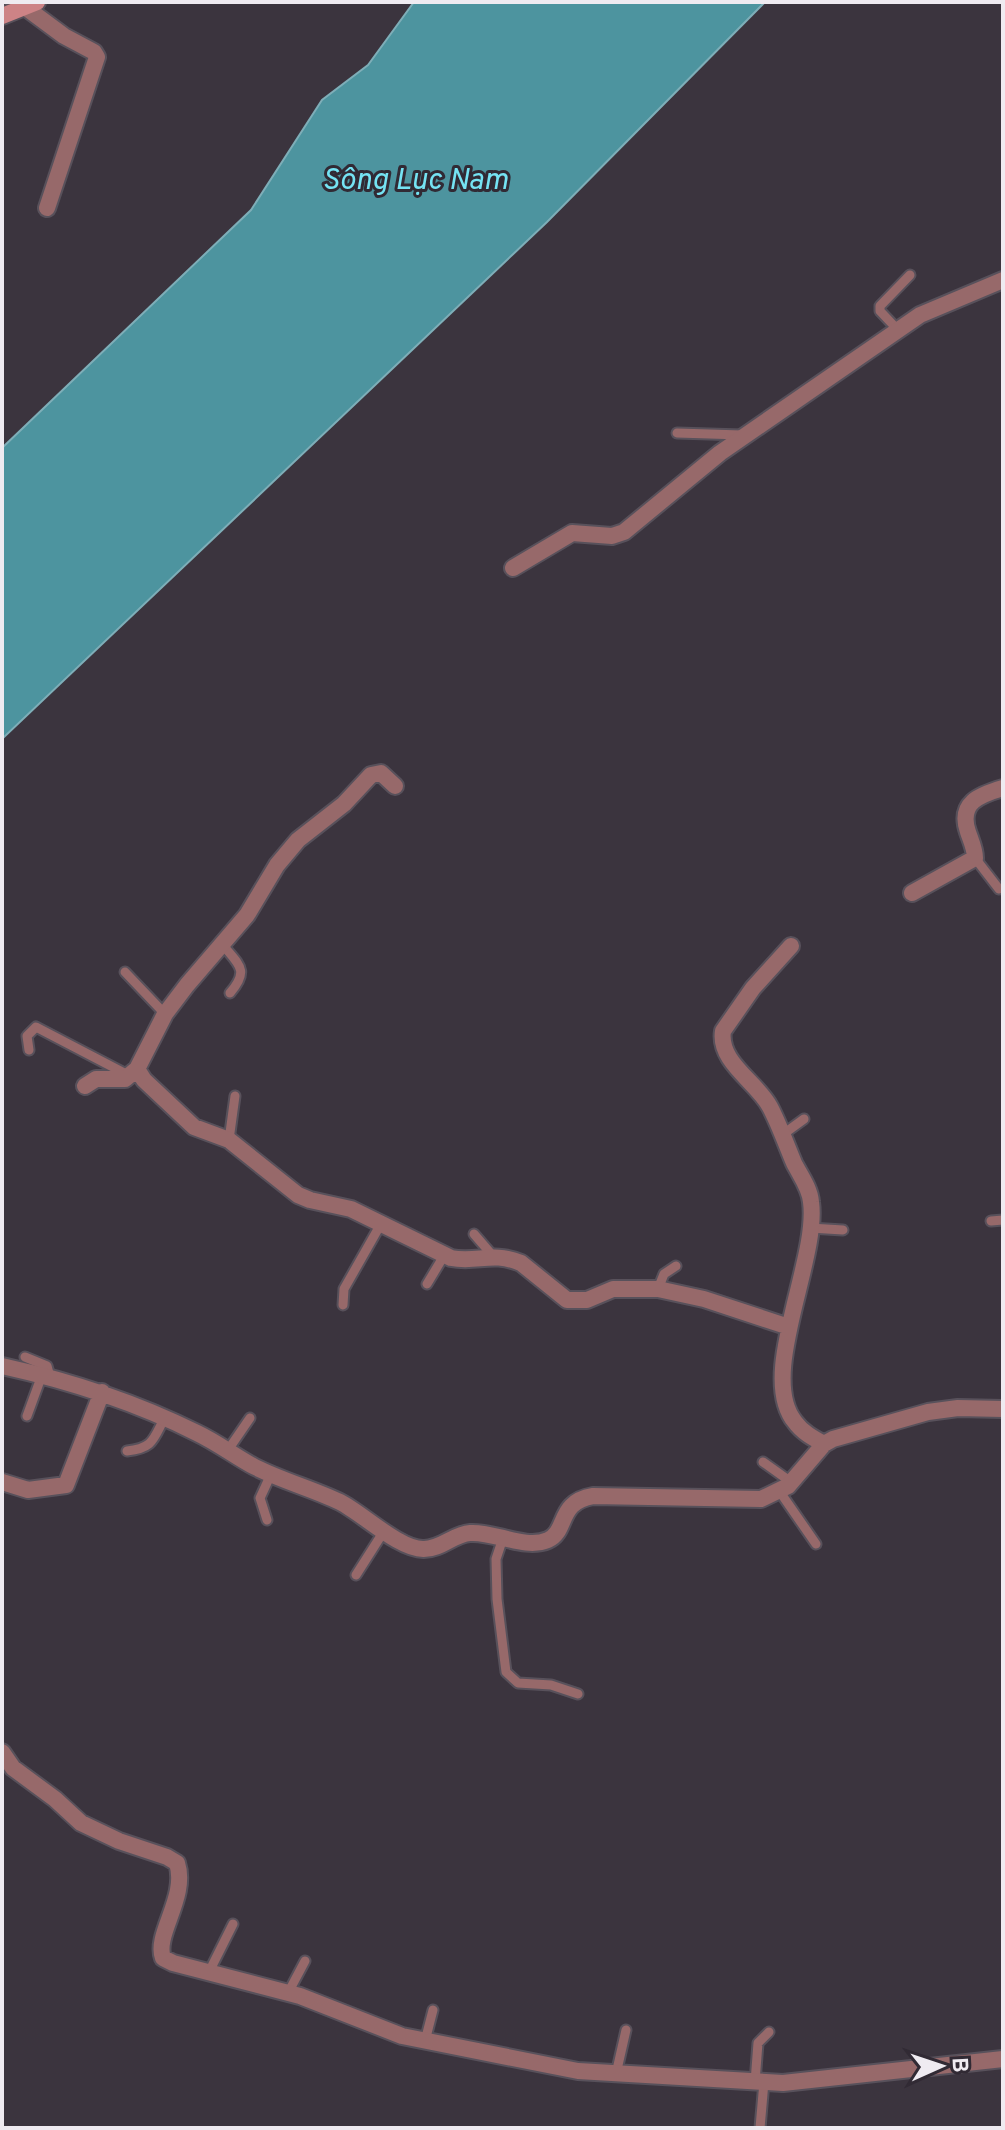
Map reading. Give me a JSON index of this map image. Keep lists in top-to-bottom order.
{
  "water": ["Sông Lục Nam"],
  "north": "right"
}
